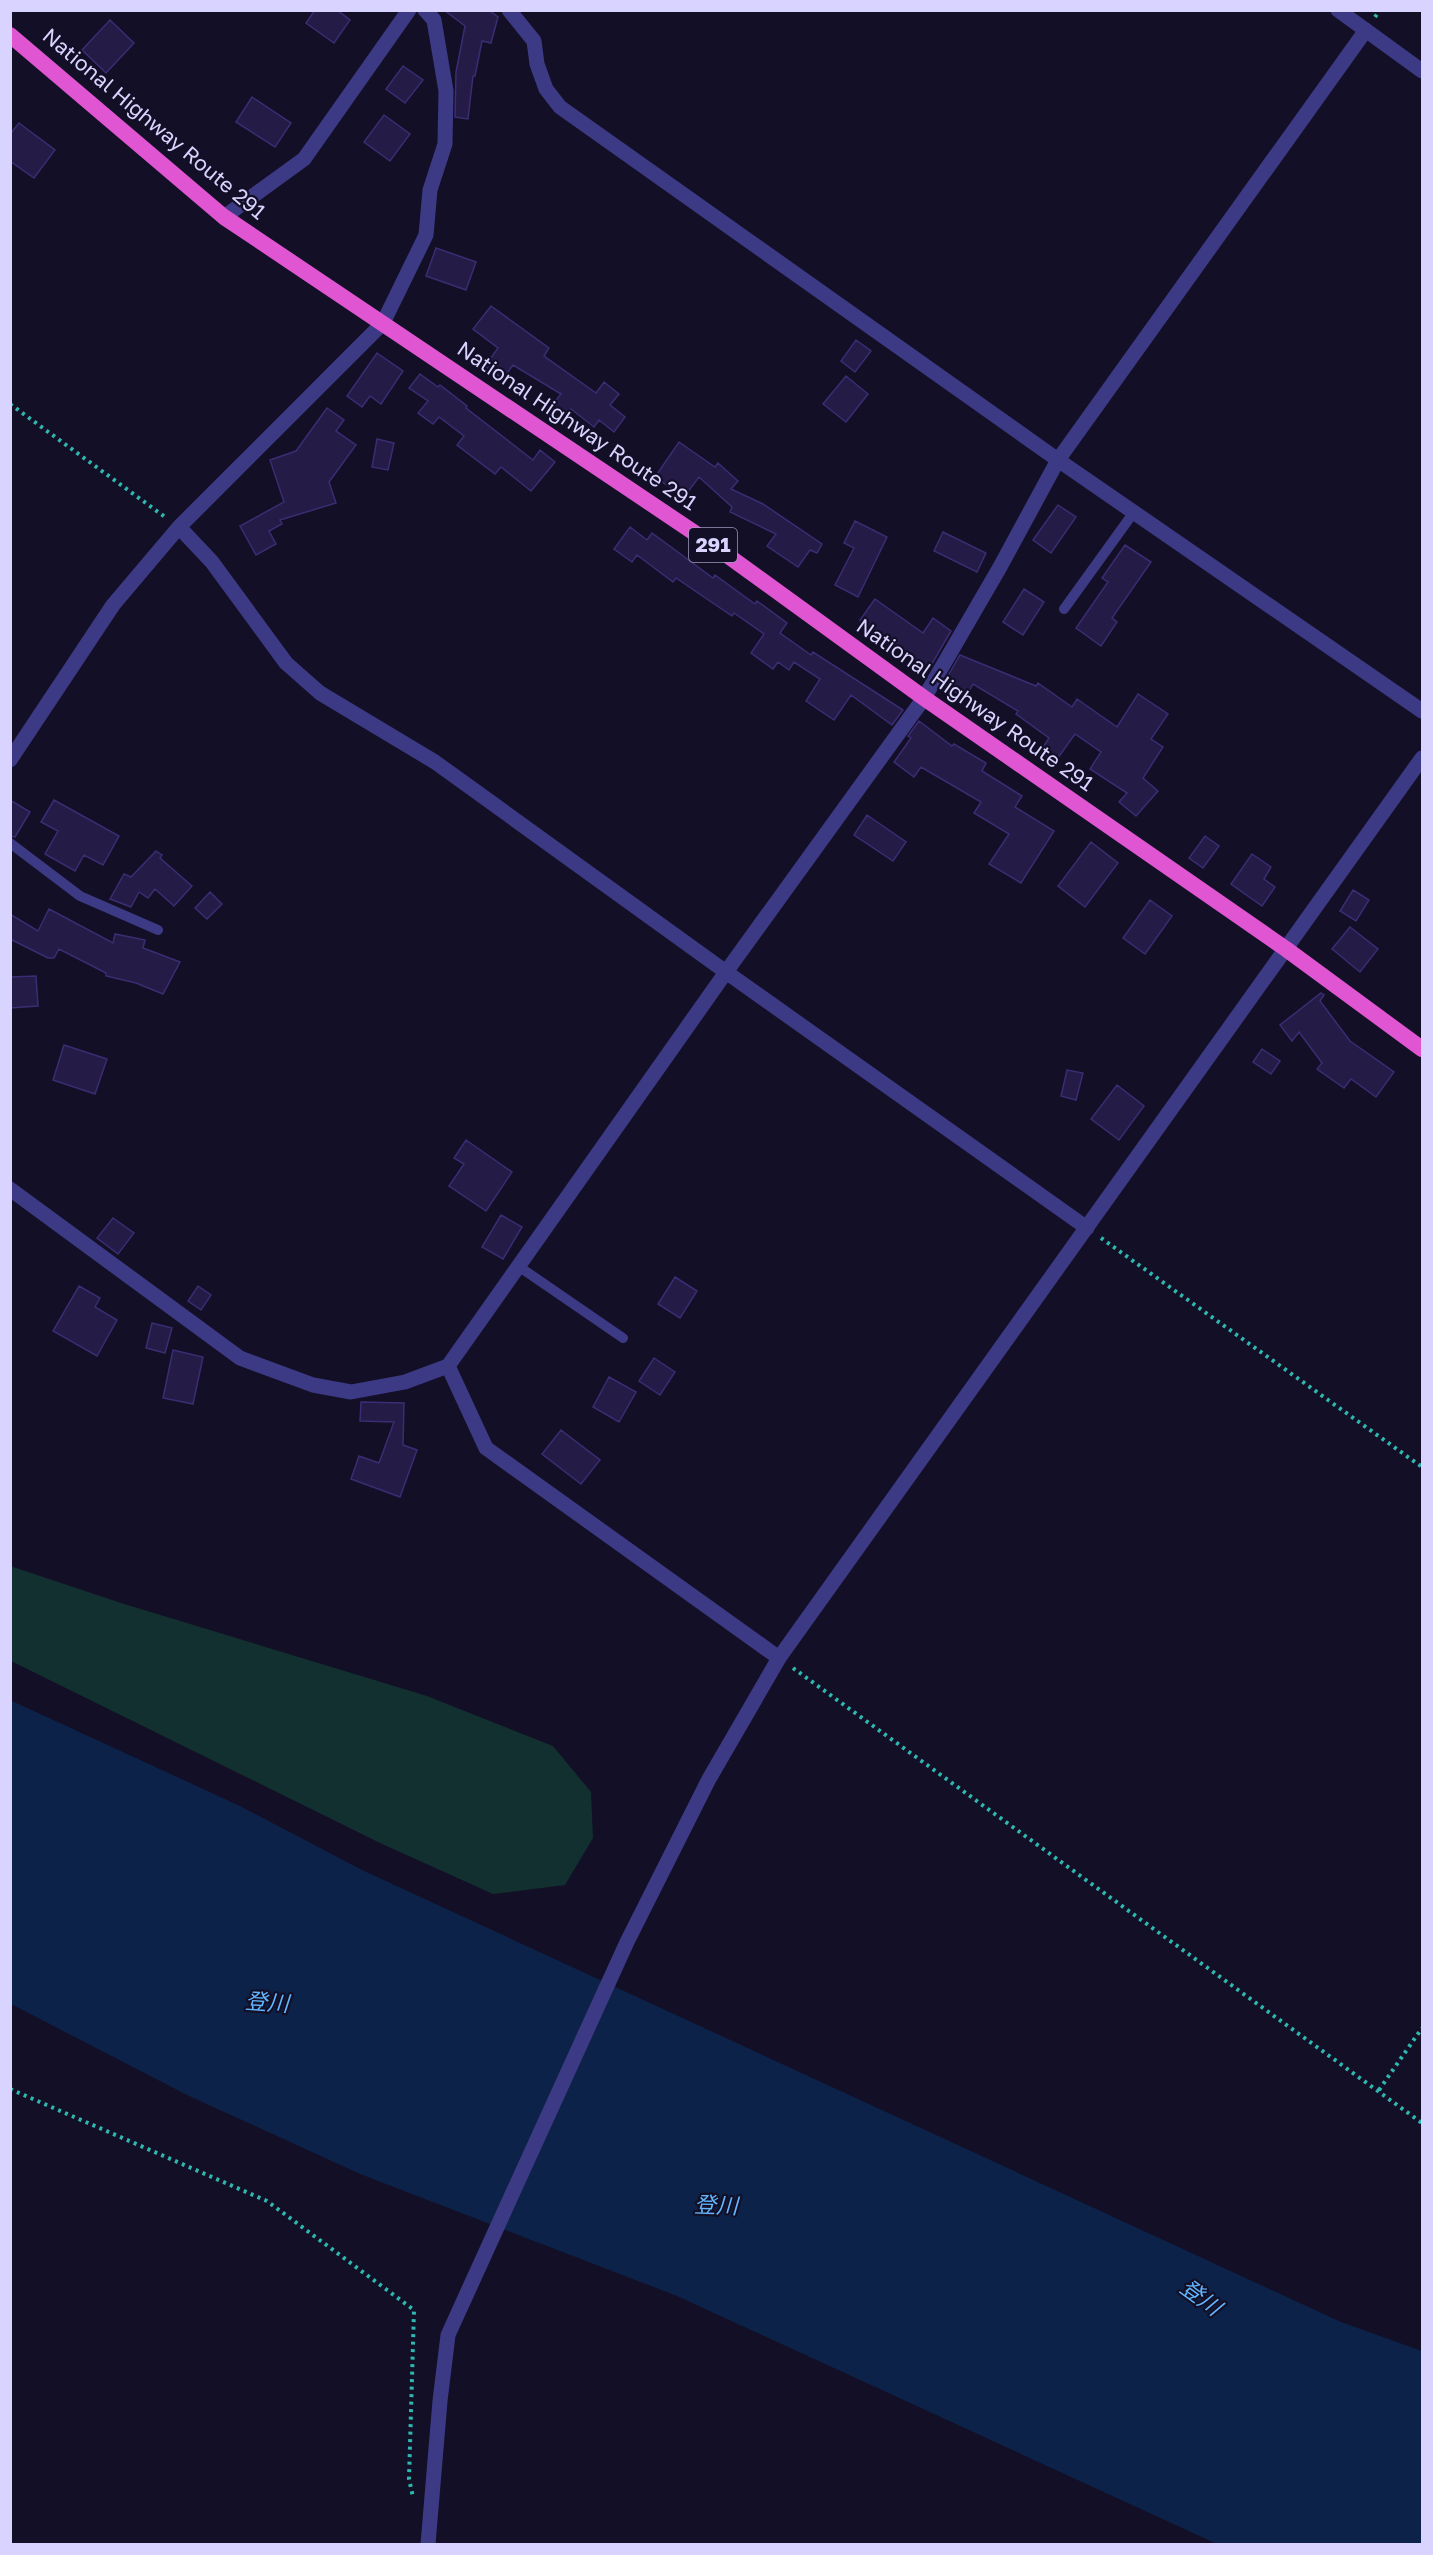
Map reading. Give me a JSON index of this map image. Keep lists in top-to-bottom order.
{
  "streets": {
    "highway": ["National Highway Route 291", "291"]
  },
  "water": ["登川"]
}
